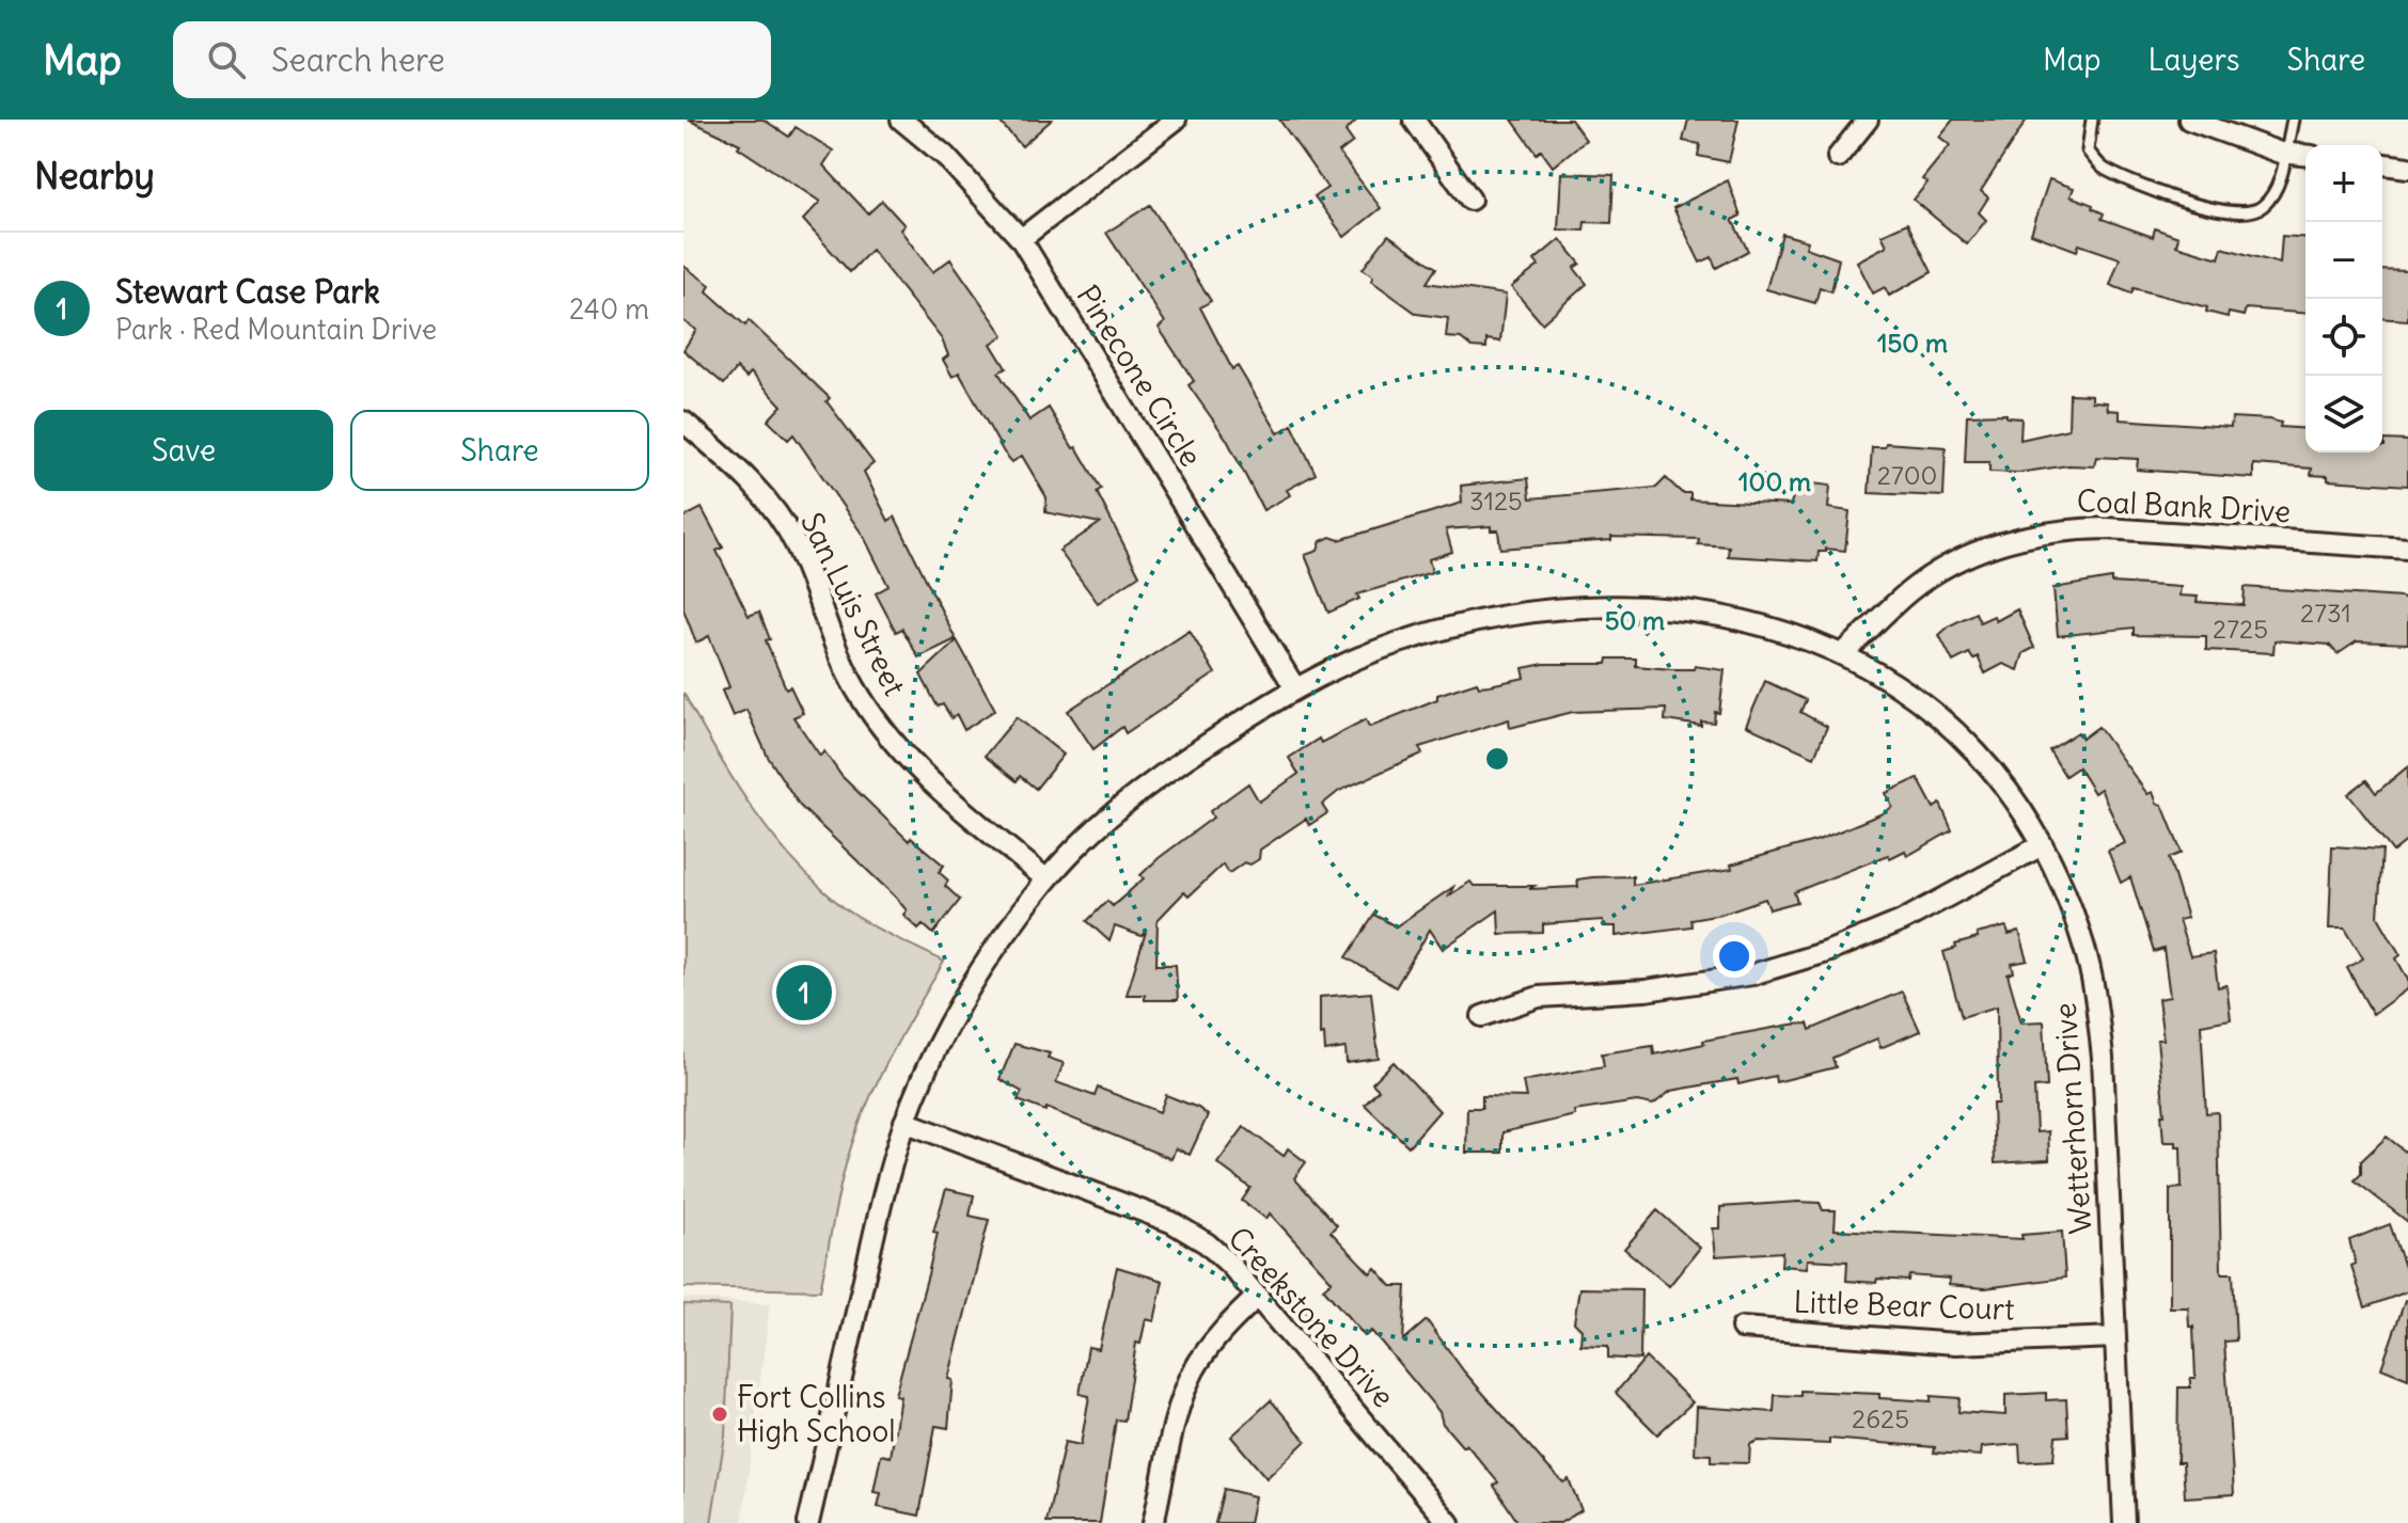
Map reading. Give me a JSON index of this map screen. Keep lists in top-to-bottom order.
{
  "streets": {
    "street": [
      "Pinecone Circle",
      "Coal Bank Drive",
      "San Luis Street",
      "Wetterhorn Drive",
      "Little Bear Court",
      "Creekstone Drive"
    ]
  },
  "crossings": [
    ["Pinecone Circle", "Wetterhorn Drive"],
    ["Coal Bank Drive", "Wetterhorn Drive"],
    ["San Luis Street", "Wetterhorn Drive"],
    ["Wetterhorn Drive", "Little Bear Court"],
    ["Wetterhorn Drive", "Creekstone Drive"]
  ],
  "places": ["Fort Collins High School"],
  "house_numbers": [
    "2700",
    "3125",
    "2731",
    "2725",
    "2625"
  ],
  "page": {
    "header": "Map",
    "search": "Search here",
    "nav": ["Map", "Layers", "Share"],
    "heading": "Nearby",
    "map_buttons": ["+", "−"],
    "list": [
      {
        "mark": "1",
        "name": "Stewart Case Park",
        "note": "Park · Red Mountain Drive",
        "value": "240 m"
      }
    ],
    "buttons": ["Save", "Share"],
    "pins": "1"
  },
  "rings": ["150 m", "100 m", "50 m"]
}
